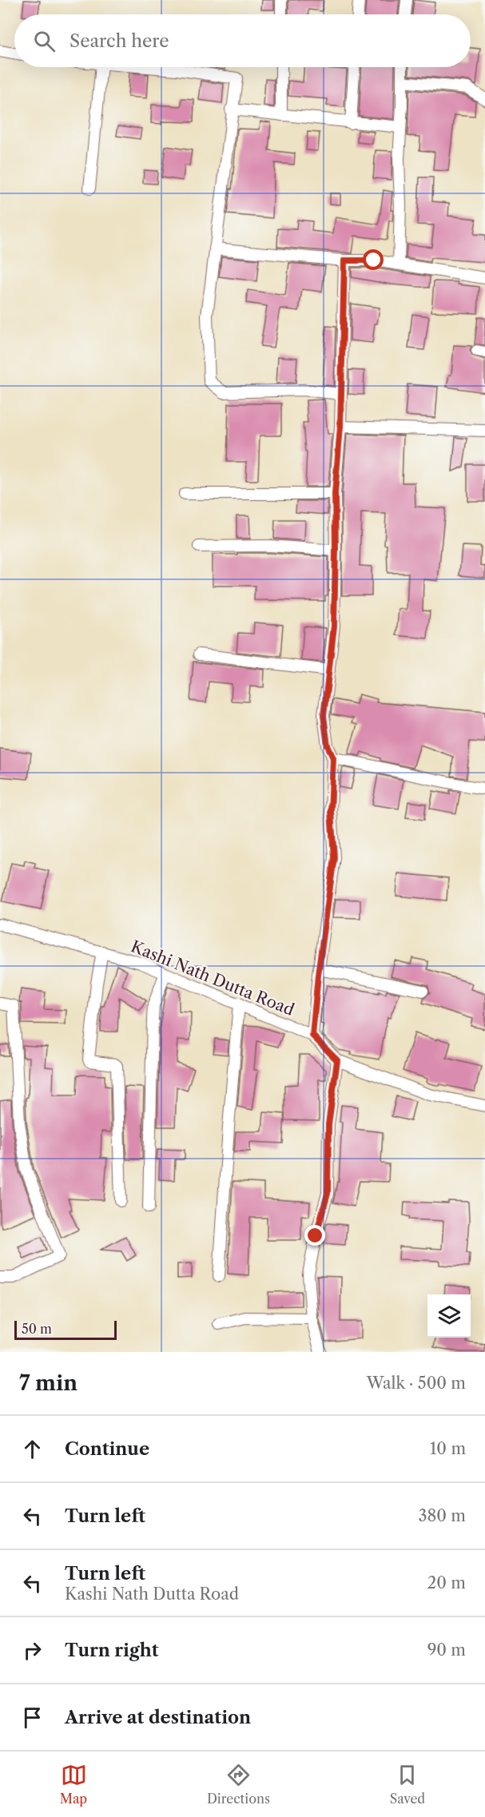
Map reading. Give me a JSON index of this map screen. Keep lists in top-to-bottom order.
{
  "streets": {
    "street": ["Kashi Nath Dutta Road"]
  },
  "scale_bar": "50 m",
  "page": {
    "search": "Search here",
    "scale": "50 m",
    "heading": ["7 min", "Walk · 500 m"],
    "list": [
      ["Continue", "10 m"],
      ["Turn left", "380 m"],
      ["Turn left", "Kashi Nath Dutta Road", "20 m"],
      ["Turn right", "90 m"],
      "Arrive at destination"
    ],
    "nav": ["Map", "Directions", "Saved"]
  }
}
